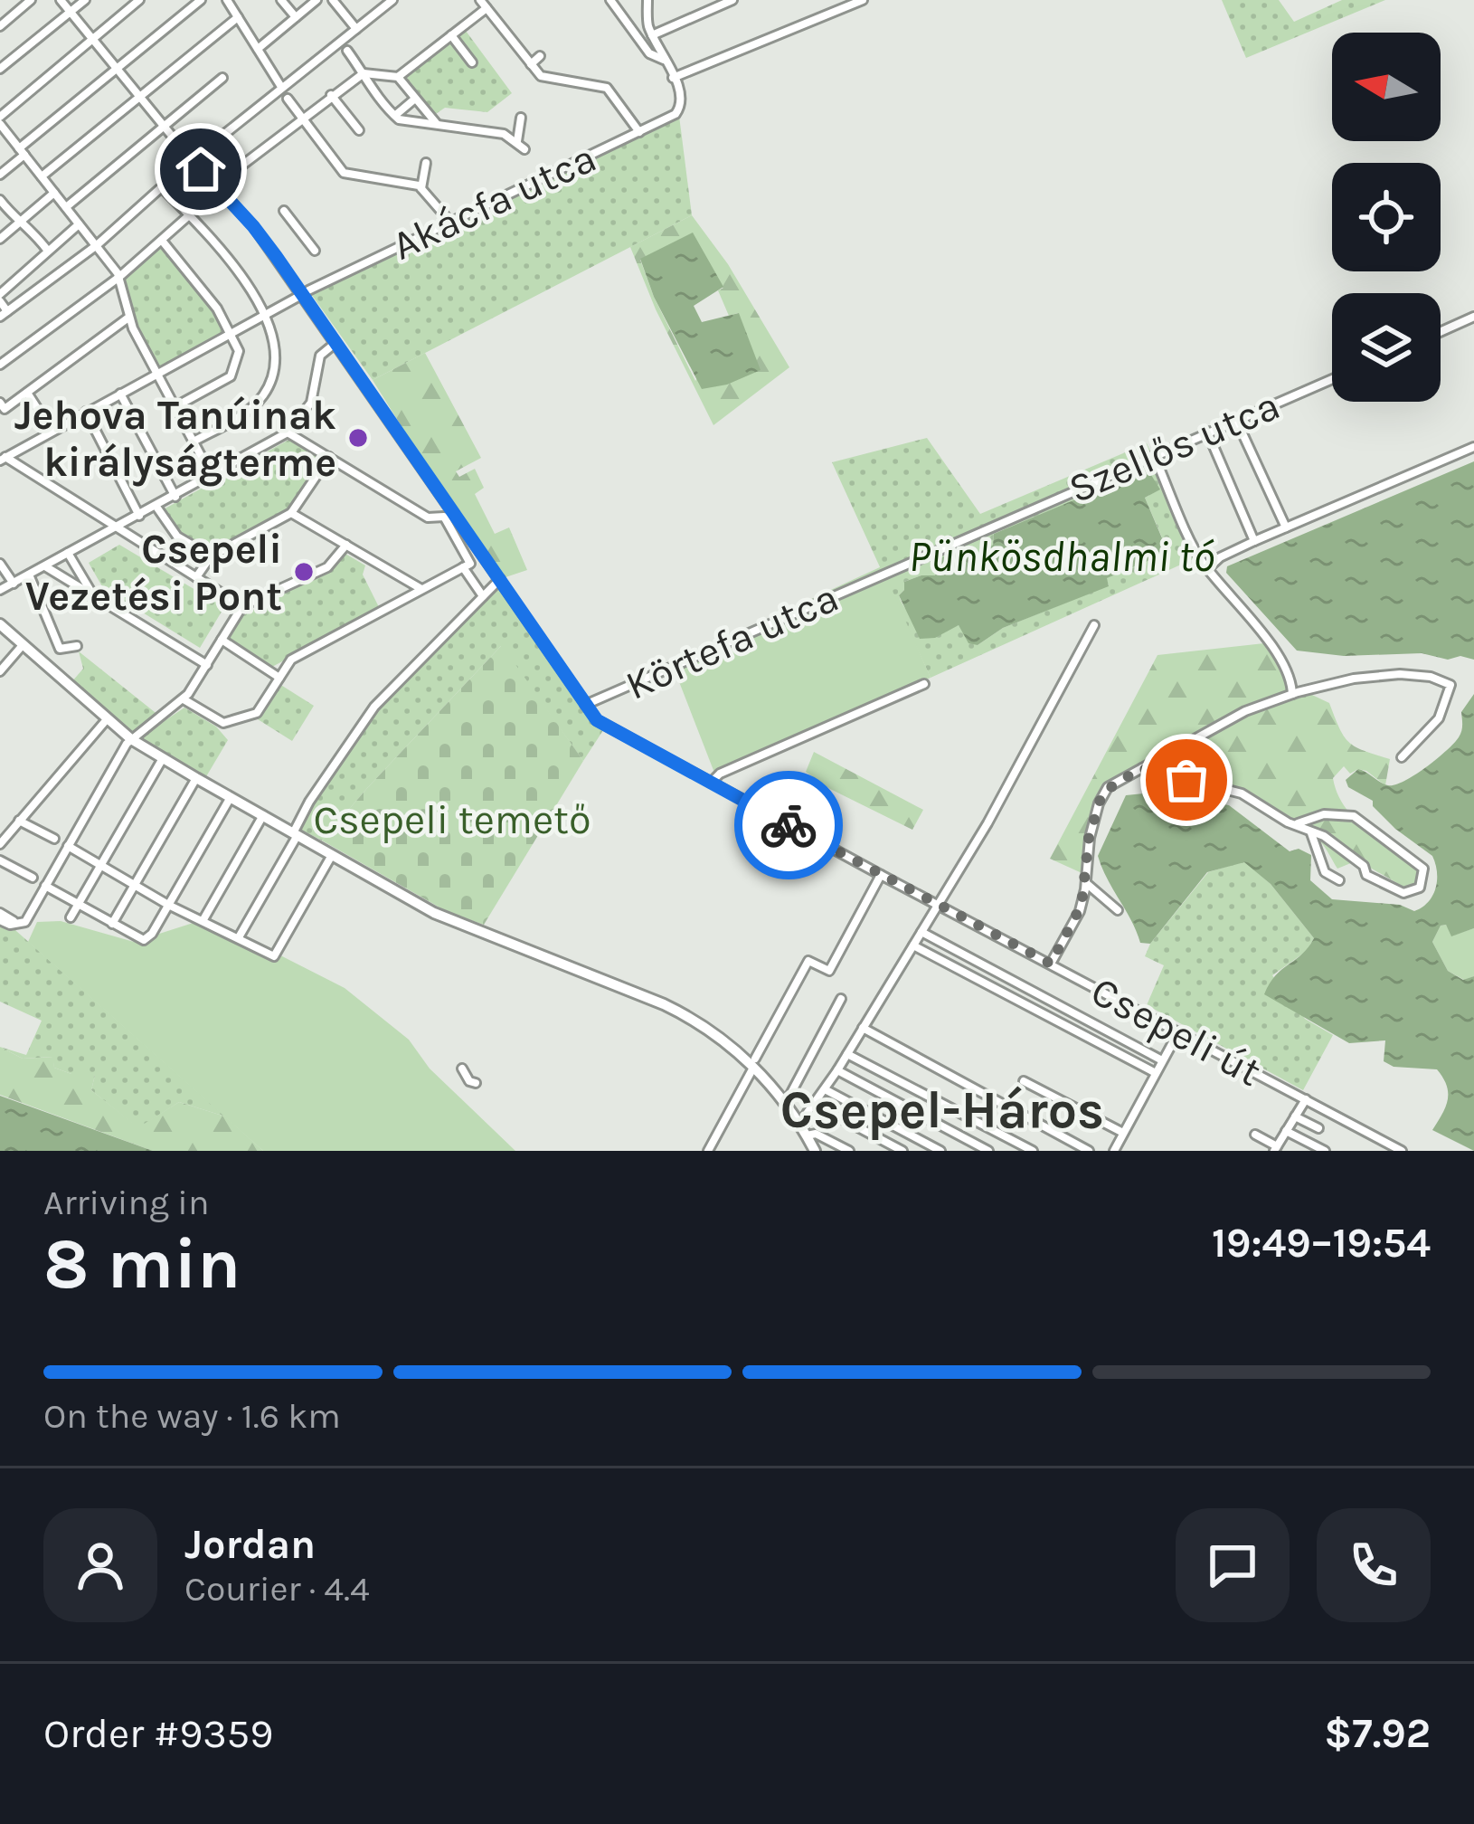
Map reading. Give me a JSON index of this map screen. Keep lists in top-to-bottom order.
{
  "streets": {
    "street": [
      "Akácfa utca",
      "Szellős utca",
      "Körtefa utca",
      "Csepeli út"
    ]
  },
  "crossings": [
    ["Akácfa utca", "Csepeli út"],
    ["Szellős utca", "Körtefa utca"],
    ["Körtefa utca", "Csepeli út"]
  ],
  "districts": ["Csepel-Háros"],
  "water": ["Pünkösdhalmi tó"],
  "parks": ["Csepeli temető"],
  "places": ["Jehova Tanúinak királyságterme", "Csepeli Vezetési Pont"],
  "north": "left",
  "page": {
    "heading": ["8 min", "Arriving in", "19:49–19:54"],
    "panel": [
      "Jordan",
      "Courier · 4.4",
      "Order #9359",
      "$7.92"
    ],
    "bar": "On the way · 1.6 km"
  }
}
